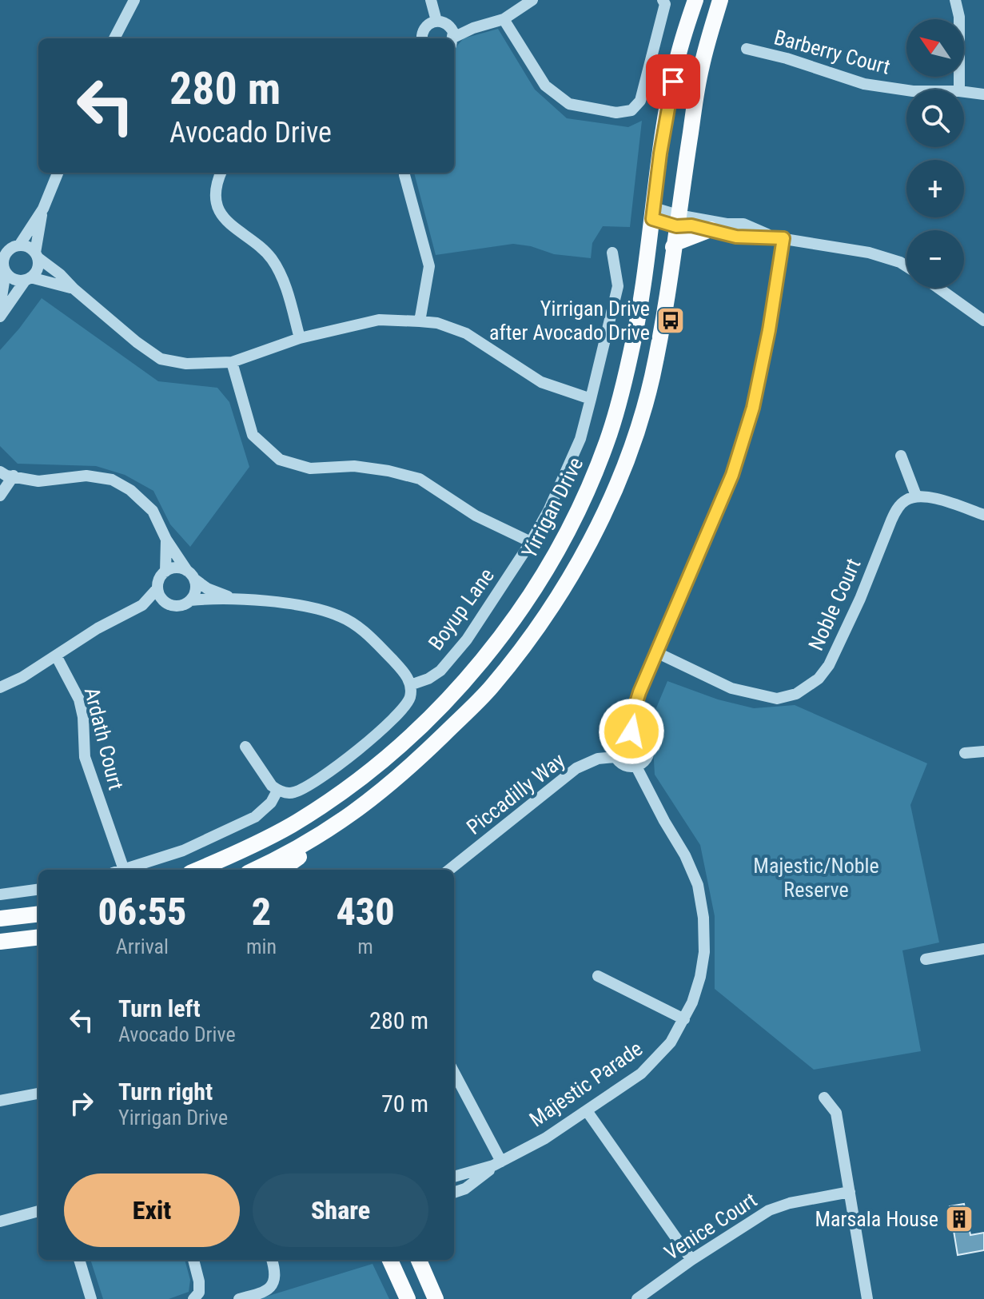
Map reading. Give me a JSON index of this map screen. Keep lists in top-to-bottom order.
{
  "streets": {
    "main road": ["Yirrigan Drive"],
    "street": [
      "Barberry Court",
      "Noble Court",
      "Boyup Lane",
      "Ardath Court",
      "Piccadilly Way",
      "Majestic Parade",
      "Venice Court"
    ]
  },
  "crossings": [
    ["Piccadilly Way", "Majestic Parade"]
  ],
  "parks": ["Majestic/Noble Reserve"],
  "places": {
    "bus stop": ["Yirrigan Drive after Avocado Drive"],
    "building": ["Marsala House"]
  },
  "north": "top left",
  "page": {
    "map_buttons": ["+", "−"],
    "turn": ["280 m", "Avocado Drive"],
    "eta": [
      "06:55",
      "Arrival",
      "2",
      "min",
      "430",
      "m"
    ],
    "list": [
      {
        "name": "Turn left",
        "note": "Avocado Drive",
        "value": "280 m"
      },
      {
        "name": "Turn right",
        "note": "Yirrigan Drive",
        "value": "70 m"
      }
    ],
    "buttons": ["Exit", "Share"]
  }
}
